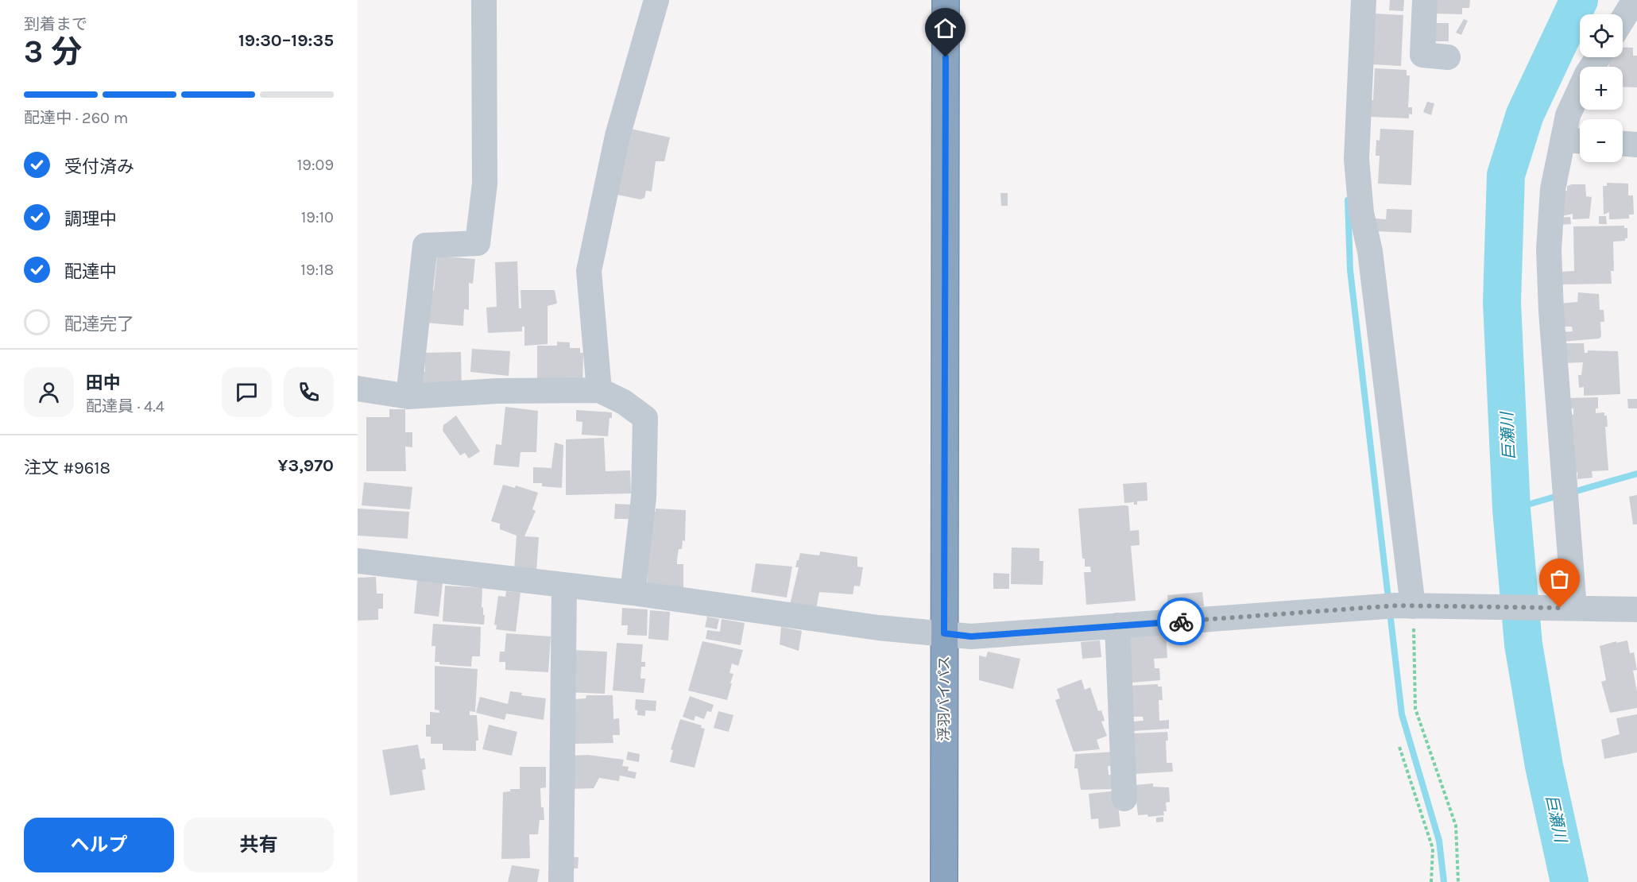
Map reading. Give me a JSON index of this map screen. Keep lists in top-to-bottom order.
{
  "streets": {
    "highway": ["浮羽バイパス"]
  },
  "water": ["巨瀬川"],
  "page": {
    "heading": ["3 分", "到着まで", "19:30–19:35"],
    "panel": [
      "田中",
      "配達員 · 4.4",
      "注文 #9618",
      "¥3,970"
    ],
    "map_buttons": ["+", "−"],
    "bar": "配達中 · 260 m",
    "list": [
      ["受付済み", "19:09"],
      ["調理中", "19:10"],
      ["配達中", "19:18"],
      "配達完了"
    ],
    "buttons": ["ヘルプ", "共有"]
  }
}
